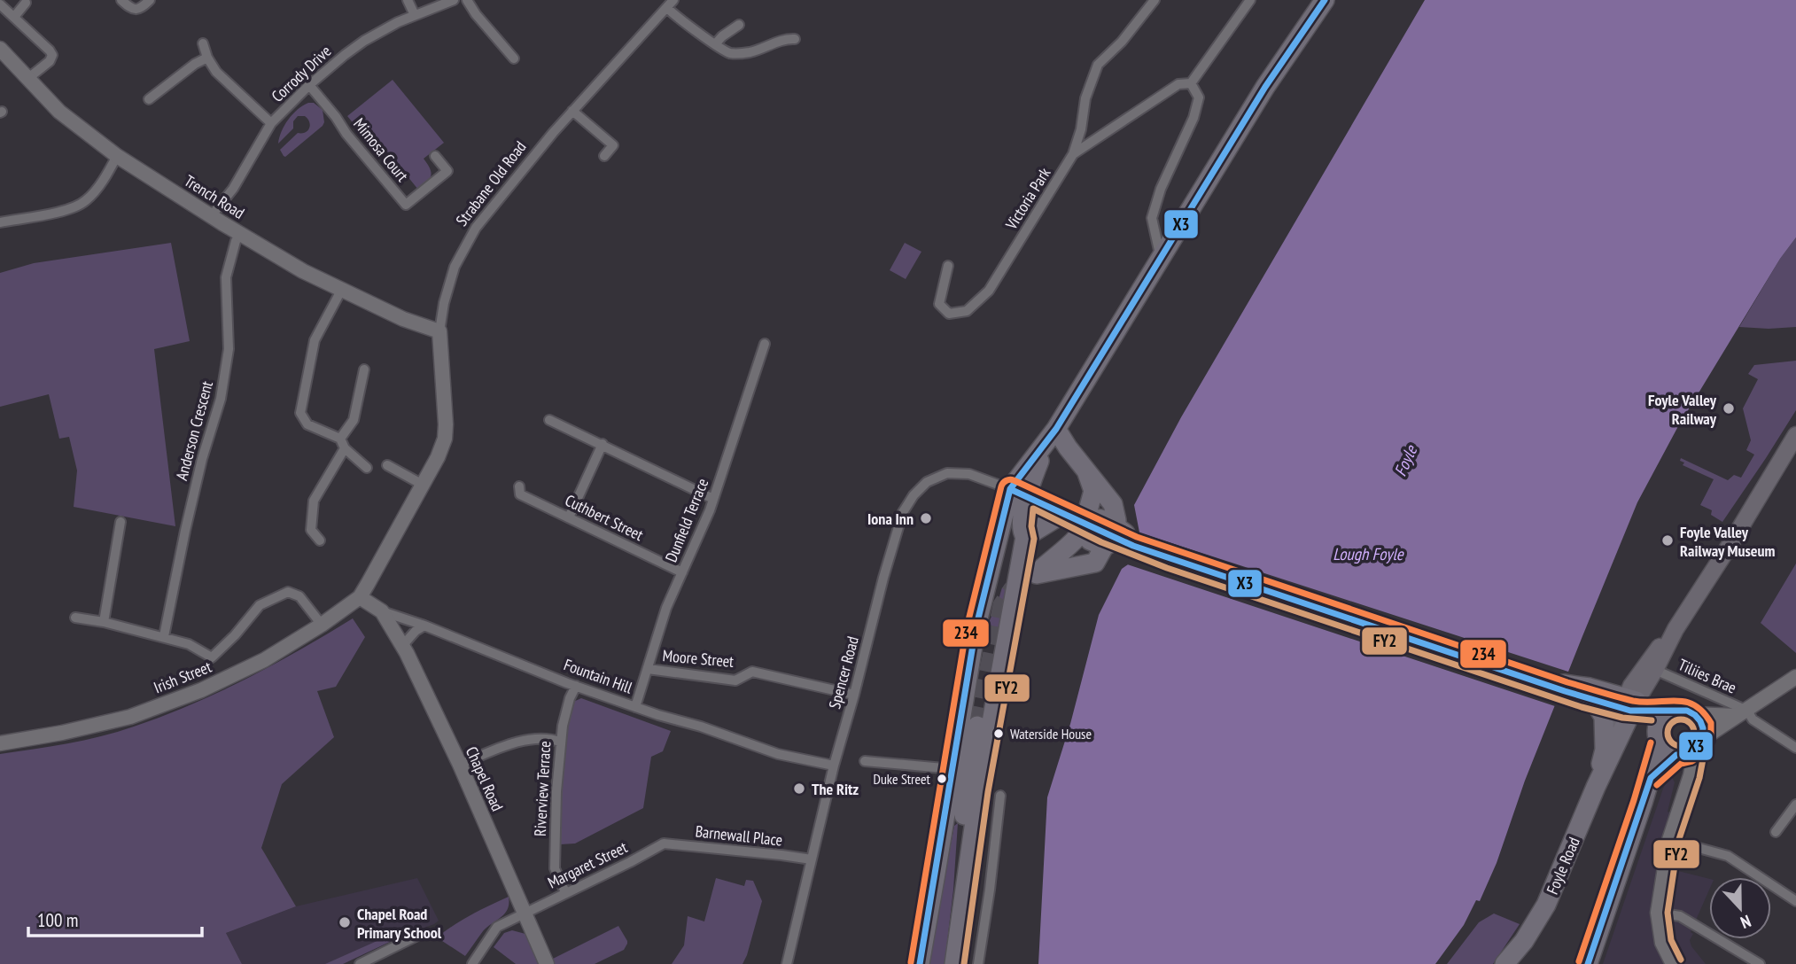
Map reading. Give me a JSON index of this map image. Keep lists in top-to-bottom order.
{
  "streets": {
    "highway": ["Foyle Road"],
    "street": [
      "Corrody Drive",
      "Mimosa Court",
      "Strabane Old Road",
      "Trench Road",
      "Victoria Park",
      "Anderson Crescent",
      "Cuthbert Street",
      "Dunfield Terrace",
      "Moore Street",
      "Spencer Road",
      "Fountain Hill",
      "Tiliies Brae",
      "Irish Street",
      "Chapel Road",
      "Riverview Terrace",
      "Barnewall Place",
      "Margaret Street"
    ]
  },
  "crossings": [
    ["Corrody Drive", "Mimosa Court"],
    ["Corrody Drive", "Trench Road"],
    ["Strabane Old Road", "Trench Road"],
    ["Strabane Old Road", "Fountain Hill"],
    ["Strabane Old Road", "Irish Street"],
    ["Trench Road", "Anderson Crescent"],
    ["Cuthbert Street", "Dunfield Terrace"],
    ["Dunfield Terrace", "Moore Street"],
    ["Dunfield Terrace", "Fountain Hill"],
    ["Moore Street", "Spencer Road"],
    ["Spencer Road", "Fountain Hill"],
    ["Spencer Road", "Barnewall Place"],
    ["Fountain Hill", "Irish Street"],
    ["Fountain Hill", "Chapel Road"],
    ["Fountain Hill", "Riverview Terrace"],
    ["Tiliies Brae", "Foyle Road"],
    ["Chapel Road", "Margaret Street"],
    ["Riverview Terrace", "Margaret Street"],
    ["Barnewall Place", "Margaret Street"]
  ],
  "water": ["Foyle", "Lough Foyle"],
  "places": [
    "Foyle Valley Railway",
    "Iona Inn",
    "Foyle Valley Railway Museum",
    "Waterside House",
    "Duke Street",
    "The Ritz",
    "Chapel Road Primary School"
  ],
  "lines": ["transit line X3", "transit line 234", "transit line FY2"],
  "scale_bar": "100 m",
  "north": "bottom"
}
